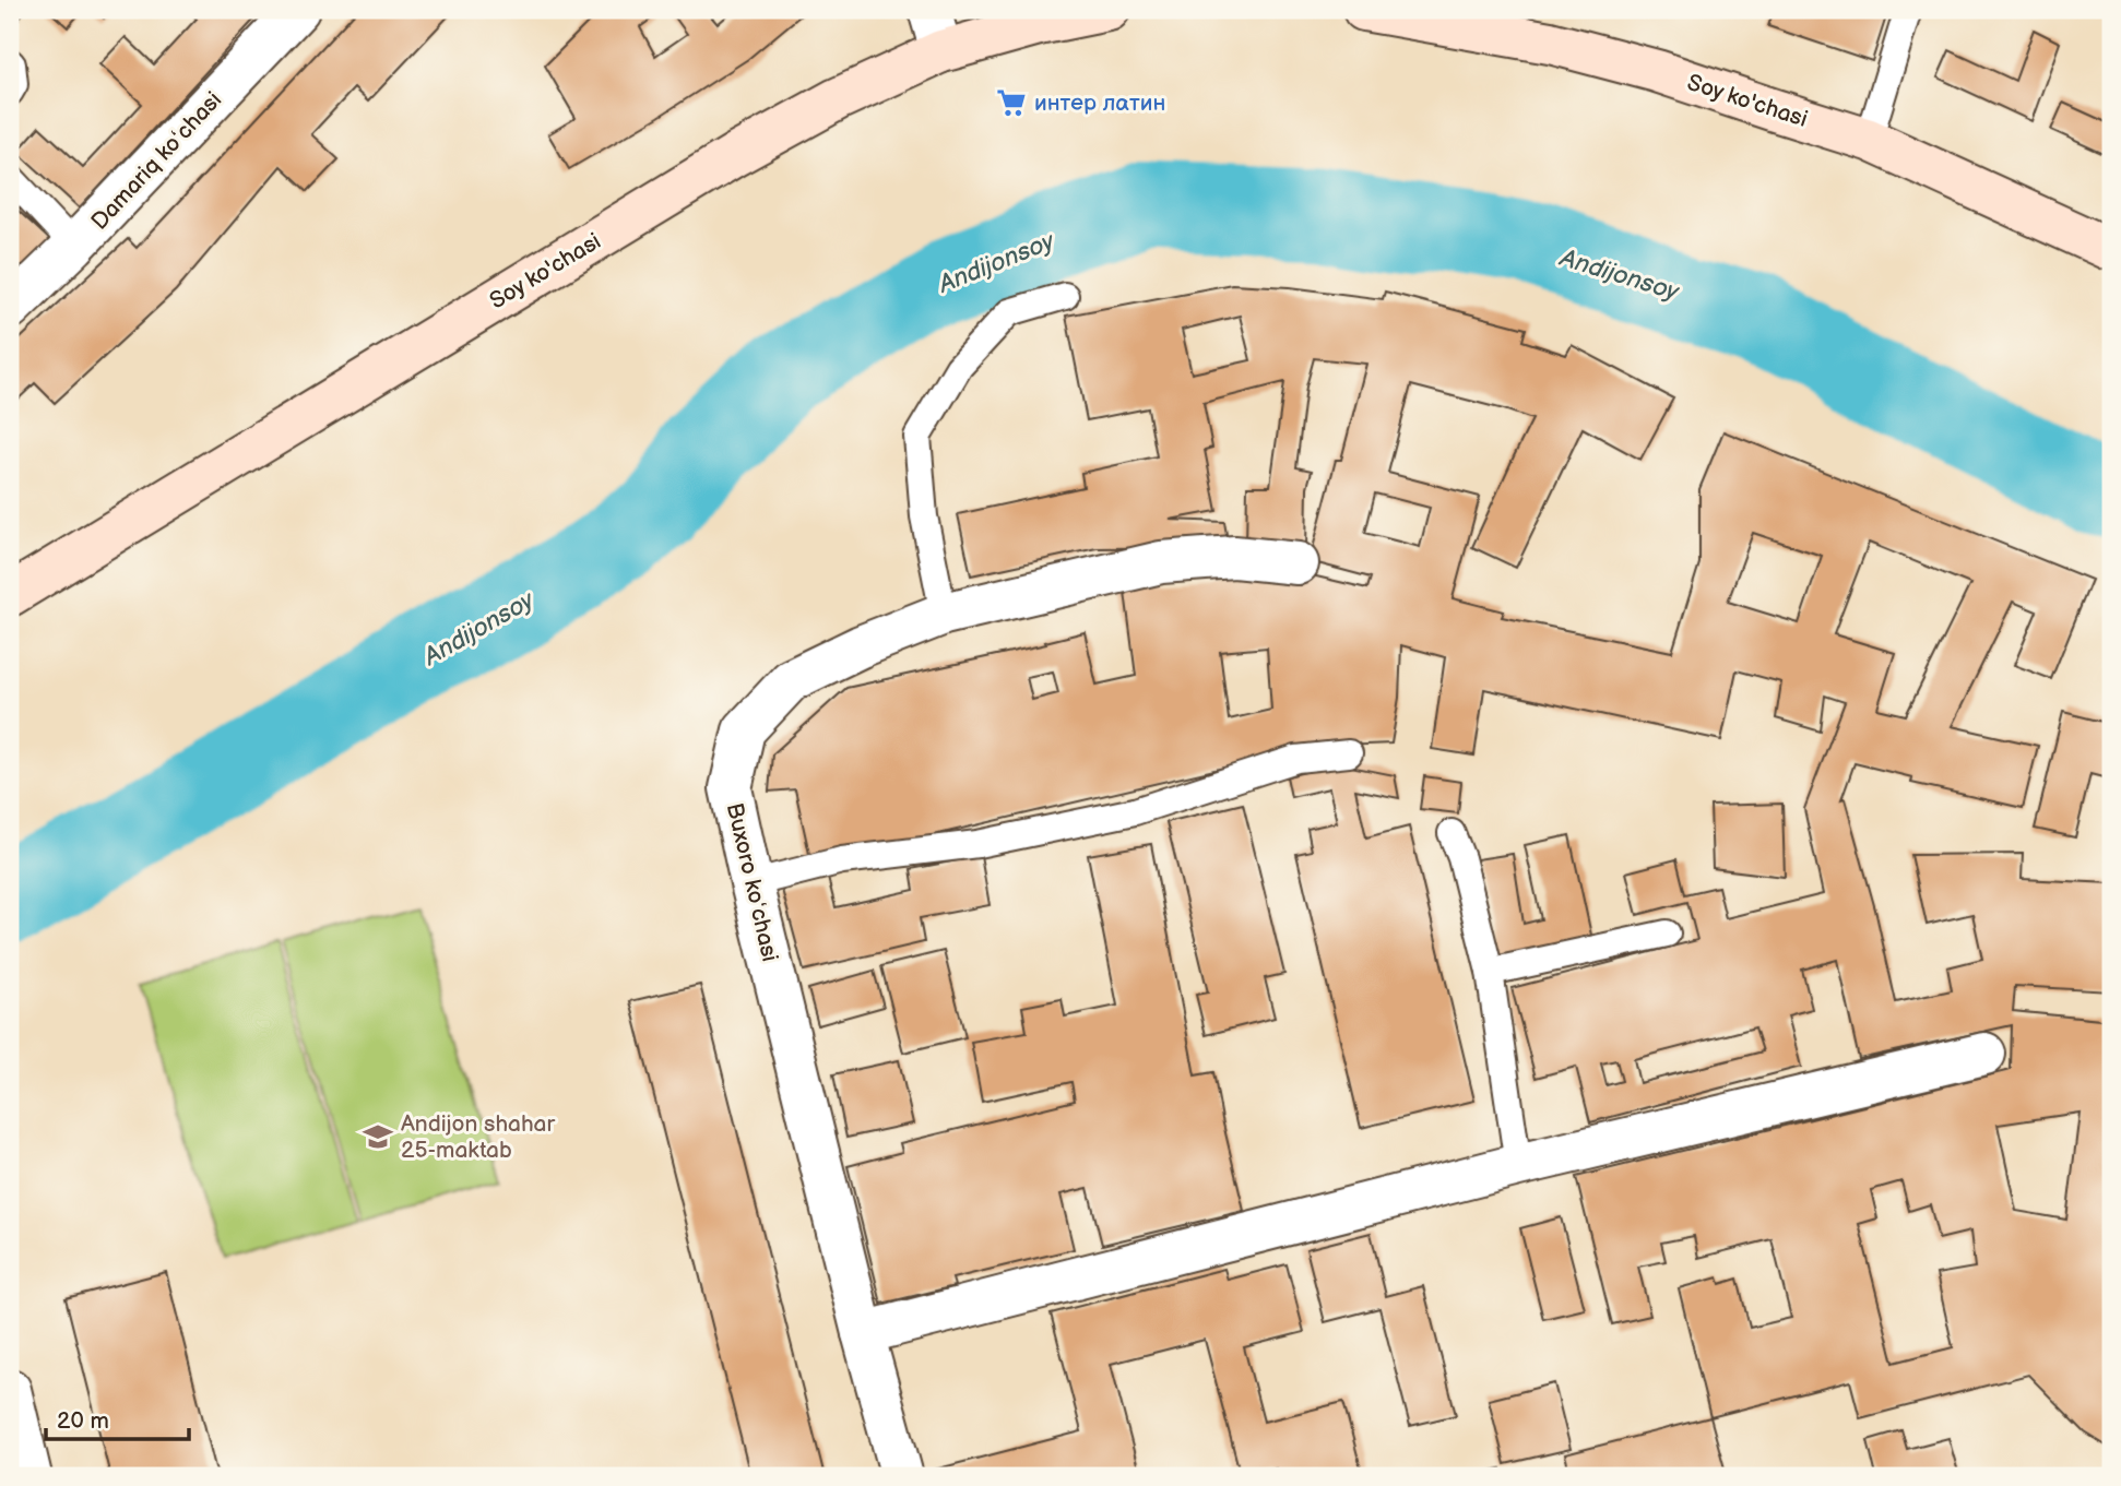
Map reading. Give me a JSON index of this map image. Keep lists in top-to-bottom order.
{
  "streets": {
    "main road": ["Soy ko'chasi"],
    "street": ["Damariq koʻchasi", "Buxoro koʻchasi"]
  },
  "water": ["Andijonsoy"],
  "places": {
    "supermarket": ["интер латин"],
    "school or university": ["Andijon shahar 25-maktab"]
  },
  "scale_bar": "20 m"
}
